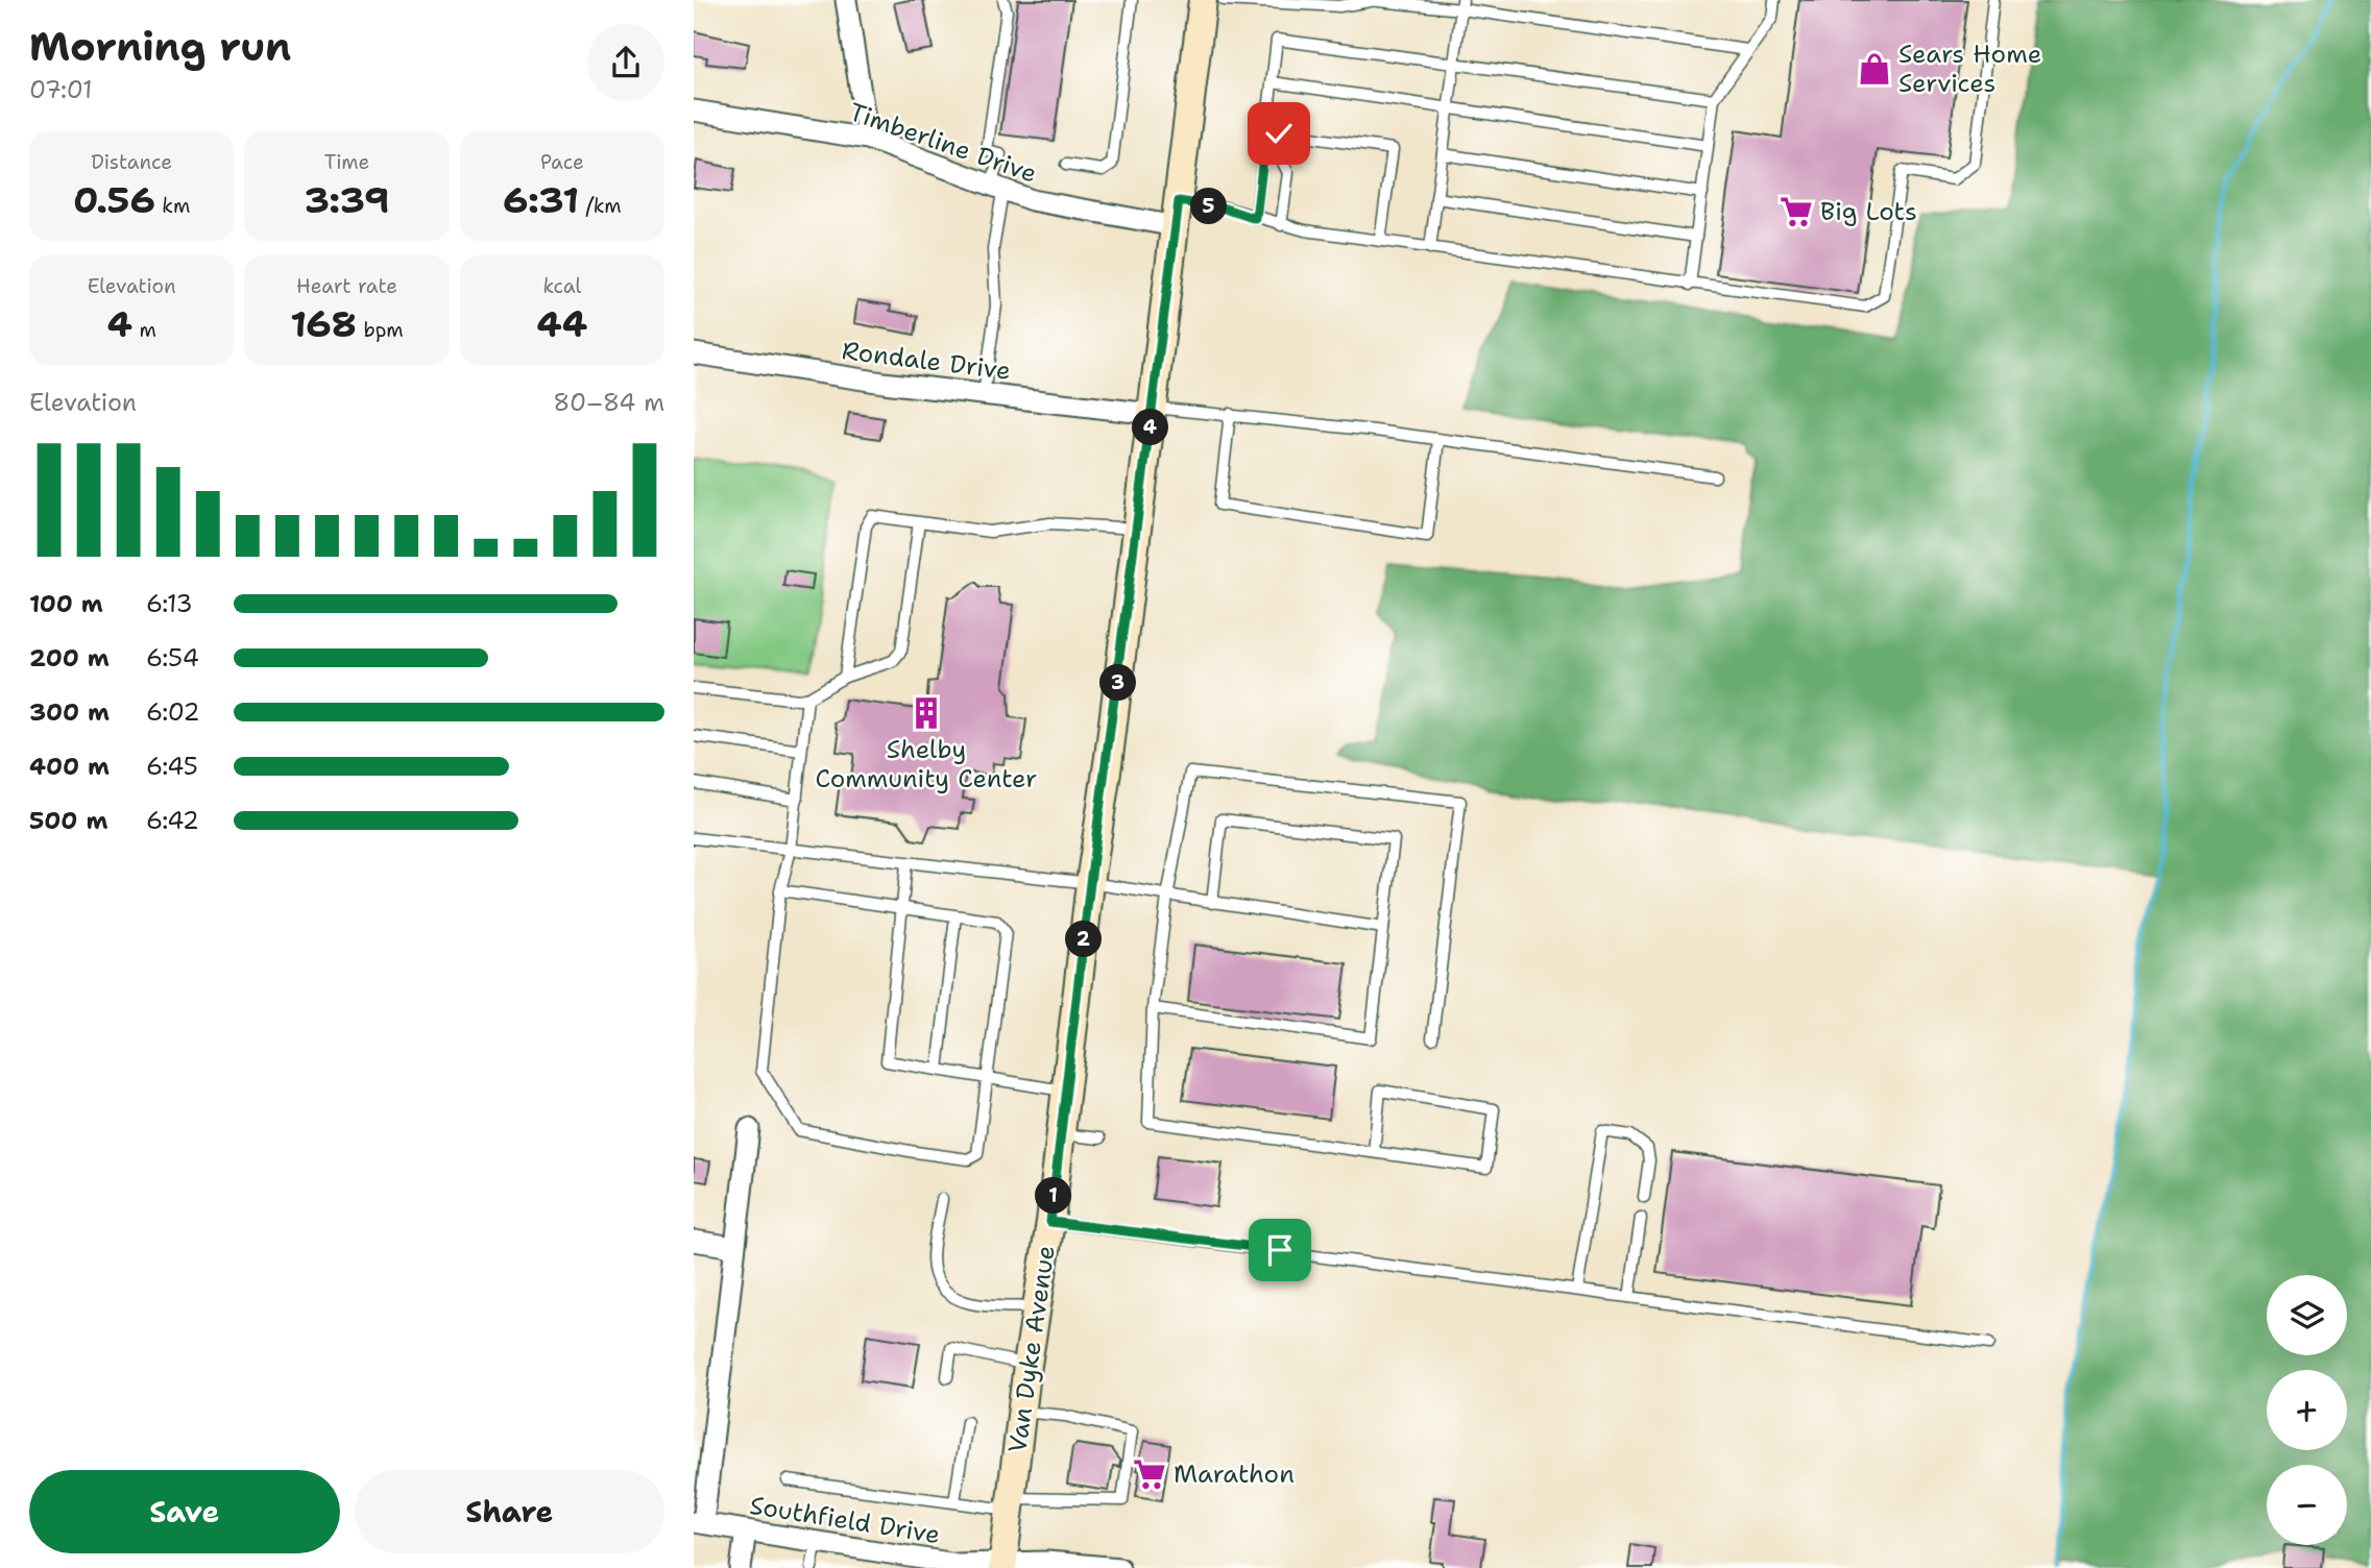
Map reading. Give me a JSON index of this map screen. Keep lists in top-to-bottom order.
{
  "streets": {
    "main road": ["Van Dyke Avenue"],
    "street": ["Timberline Drive", "Rondale Drive", "Southfield Drive"]
  },
  "crossings": [
    ["Timberline Drive", "Van Dyke Avenue"],
    ["Rondale Drive", "Van Dyke Avenue"],
    ["Van Dyke Avenue", "Southfield Drive"]
  ],
  "places": {
    "shop": ["Sears Home Services"],
    "supermarket": ["Big Lots", "Marathon"],
    "building": ["Shelby Community Center"]
  },
  "page": {
    "heading": ["Morning run", "07:01"],
    "stats": [
      ["Distance", "0.56 km"],
      ["Time", "3:39"],
      ["Pace", "6:31 /km"],
      ["Elevation", "4 m"],
      ["Heart rate", "168 bpm"],
      ["kcal", "44"]
    ],
    "pins": [
      "5",
      "4",
      "3",
      "2",
      "1"
    ],
    "chart": ["Elevation", "80–84 m"],
    "list": [
      {
        "name": "100 m",
        "note": "6:13"
      },
      {
        "name": "200 m",
        "note": "6:54"
      },
      {
        "name": "300 m",
        "note": "6:02"
      },
      {
        "name": "400 m",
        "note": "6:45"
      },
      {
        "name": "500 m",
        "note": "6:42"
      }
    ],
    "map_buttons": ["+", "−"],
    "buttons": ["Save", "Share"]
  }
}
